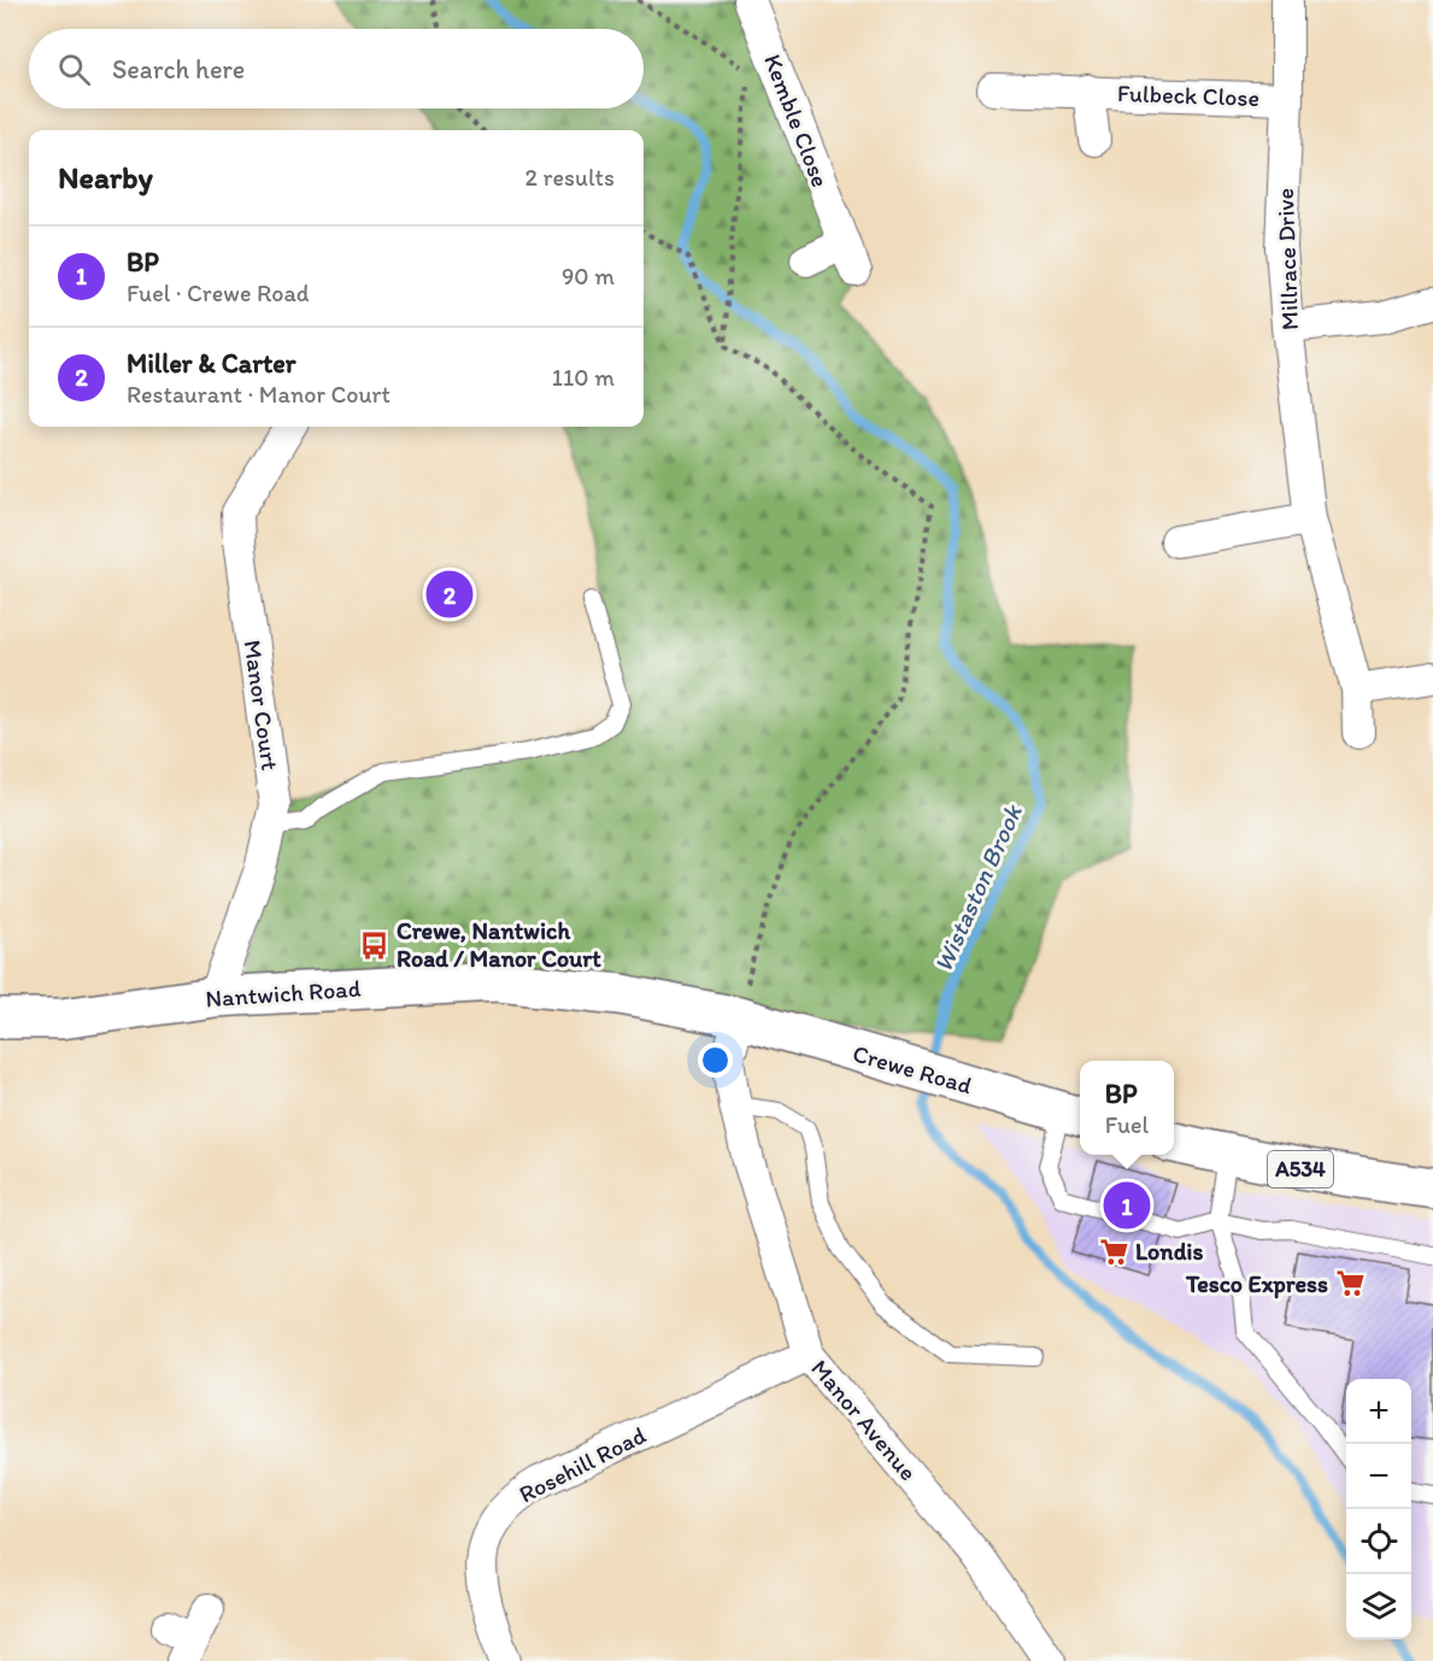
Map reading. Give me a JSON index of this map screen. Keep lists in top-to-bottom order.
{
  "streets": {
    "main road": ["Nantwich Road", "Crewe Road", "A534"],
    "street": [
      "Fulbeck Close",
      "Kemble Close",
      "Millrace Drive",
      "Manor Court",
      "Manor Avenue",
      "Rosehill Road"
    ]
  },
  "crossings": [
    ["Fulbeck Close", "Millrace Drive"],
    ["Manor Court", "Nantwich Road"],
    ["Nantwich Road", "Crewe Road"],
    ["Nantwich Road", "Manor Avenue"],
    ["Crewe Road", "Manor Avenue"],
    ["Manor Avenue", "Rosehill Road"]
  ],
  "water": ["Wistaston Brook"],
  "places": {
    "bus stop": ["Crewe, Nantwich Road / Manor Court"],
    "supermarket": ["Londis", "Tesco Express"]
  },
  "page": {
    "search": "Search here",
    "heading": ["Nearby", "2 results"],
    "list": [
      {
        "mark": "1",
        "name": "BP",
        "note": "Fuel · Crewe Road",
        "value": "90 m"
      },
      {
        "mark": "2",
        "name": "Miller & Carter",
        "note": "Restaurant · Manor Court",
        "value": "110 m"
      }
    ],
    "pins": ["2", "1"],
    "popup": ["BP", "Fuel"],
    "map_buttons": ["+", "−"]
  }
}
